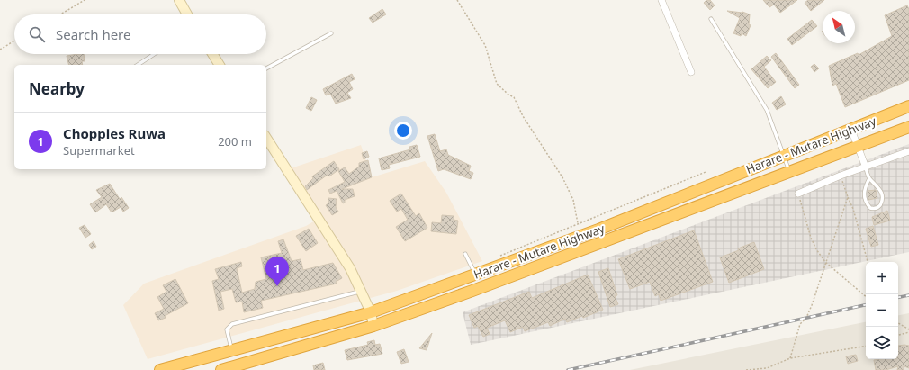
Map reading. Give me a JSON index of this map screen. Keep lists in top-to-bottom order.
{
  "streets": {
    "highway": ["Harare - Mutare Highway"]
  },
  "north": "top left",
  "page": {
    "search": "Search here",
    "heading": "Nearby",
    "list": [
      {
        "mark": "1",
        "name": "Choppies Ruwa",
        "note": "Supermarket",
        "value": "200 m"
      }
    ],
    "pins": "1",
    "map_buttons": ["+", "−"]
  }
}
